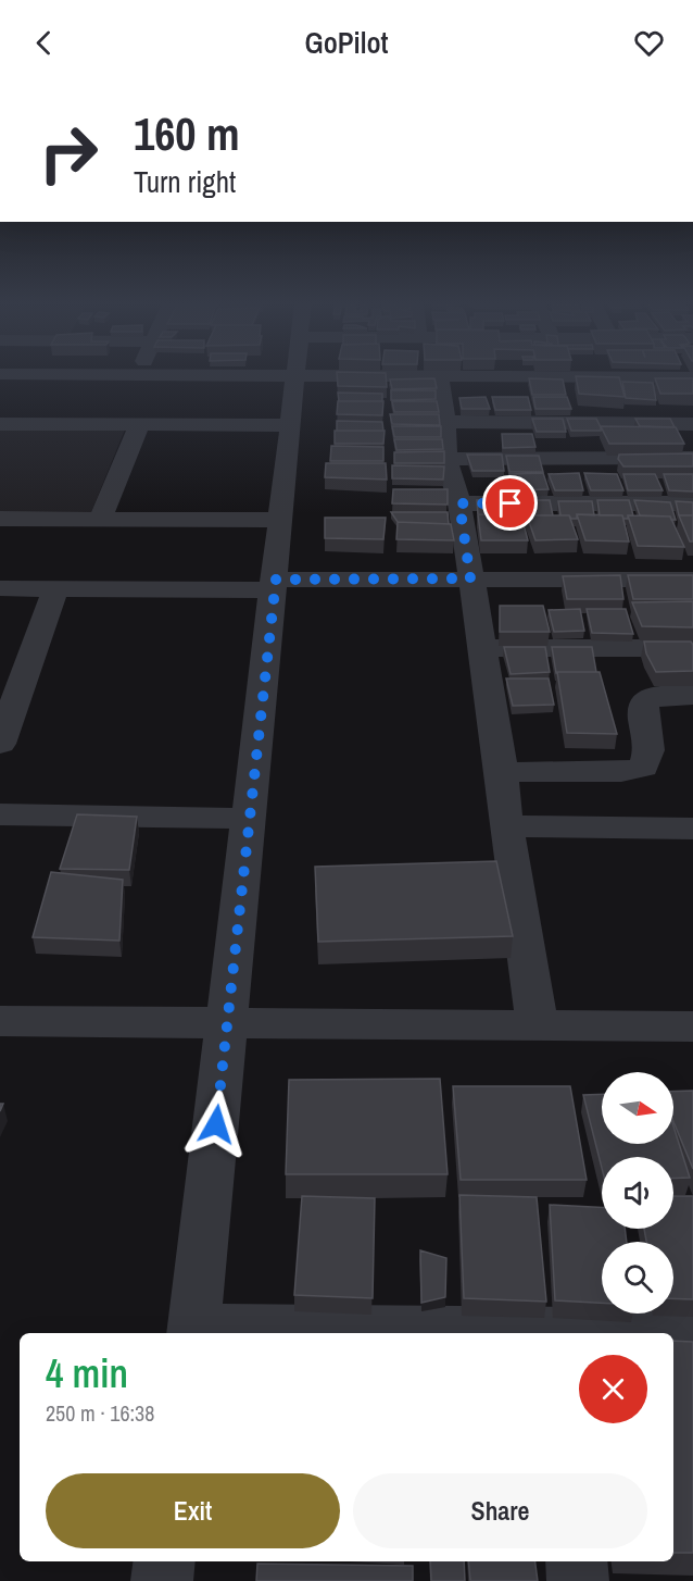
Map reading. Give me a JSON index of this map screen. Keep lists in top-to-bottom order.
{
  "north": "right",
  "page": {
    "header": "GoPilot",
    "turn": ["160 m", "Turn right"],
    "heading": ["4 min", "250 m · 16:38"],
    "buttons": ["Exit", "Share"]
  }
}
